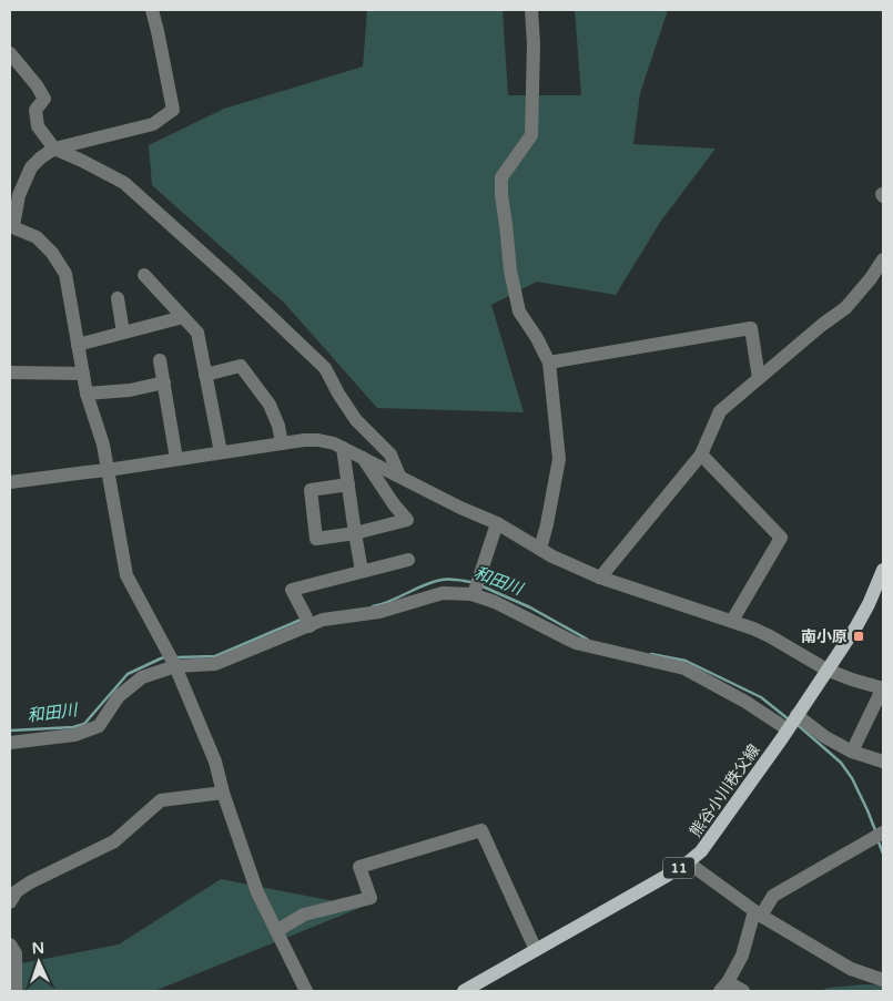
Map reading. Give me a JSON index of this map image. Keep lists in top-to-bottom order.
{
  "streets": {
    "main road": ["熊谷小川秩父線", "11"]
  },
  "water": ["和田川"],
  "places": {
    "transit": ["南小原"]
  },
  "north": "top"
}
